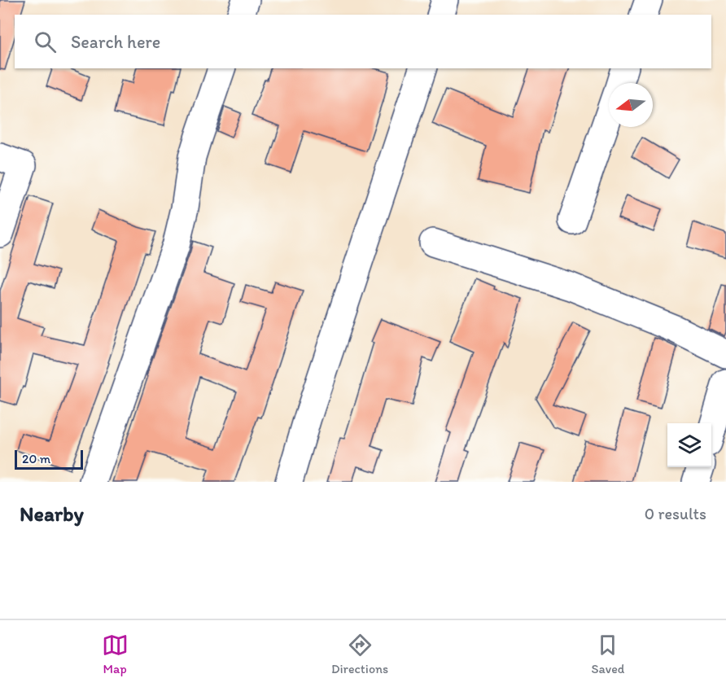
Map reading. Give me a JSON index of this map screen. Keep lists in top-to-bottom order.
{
  "scale_bar": "20 m",
  "north": "left",
  "page": {
    "search": "Search here",
    "scale": "20 m",
    "heading": ["Nearby", "0 results"],
    "nav": ["Map", "Directions", "Saved"]
  }
}
